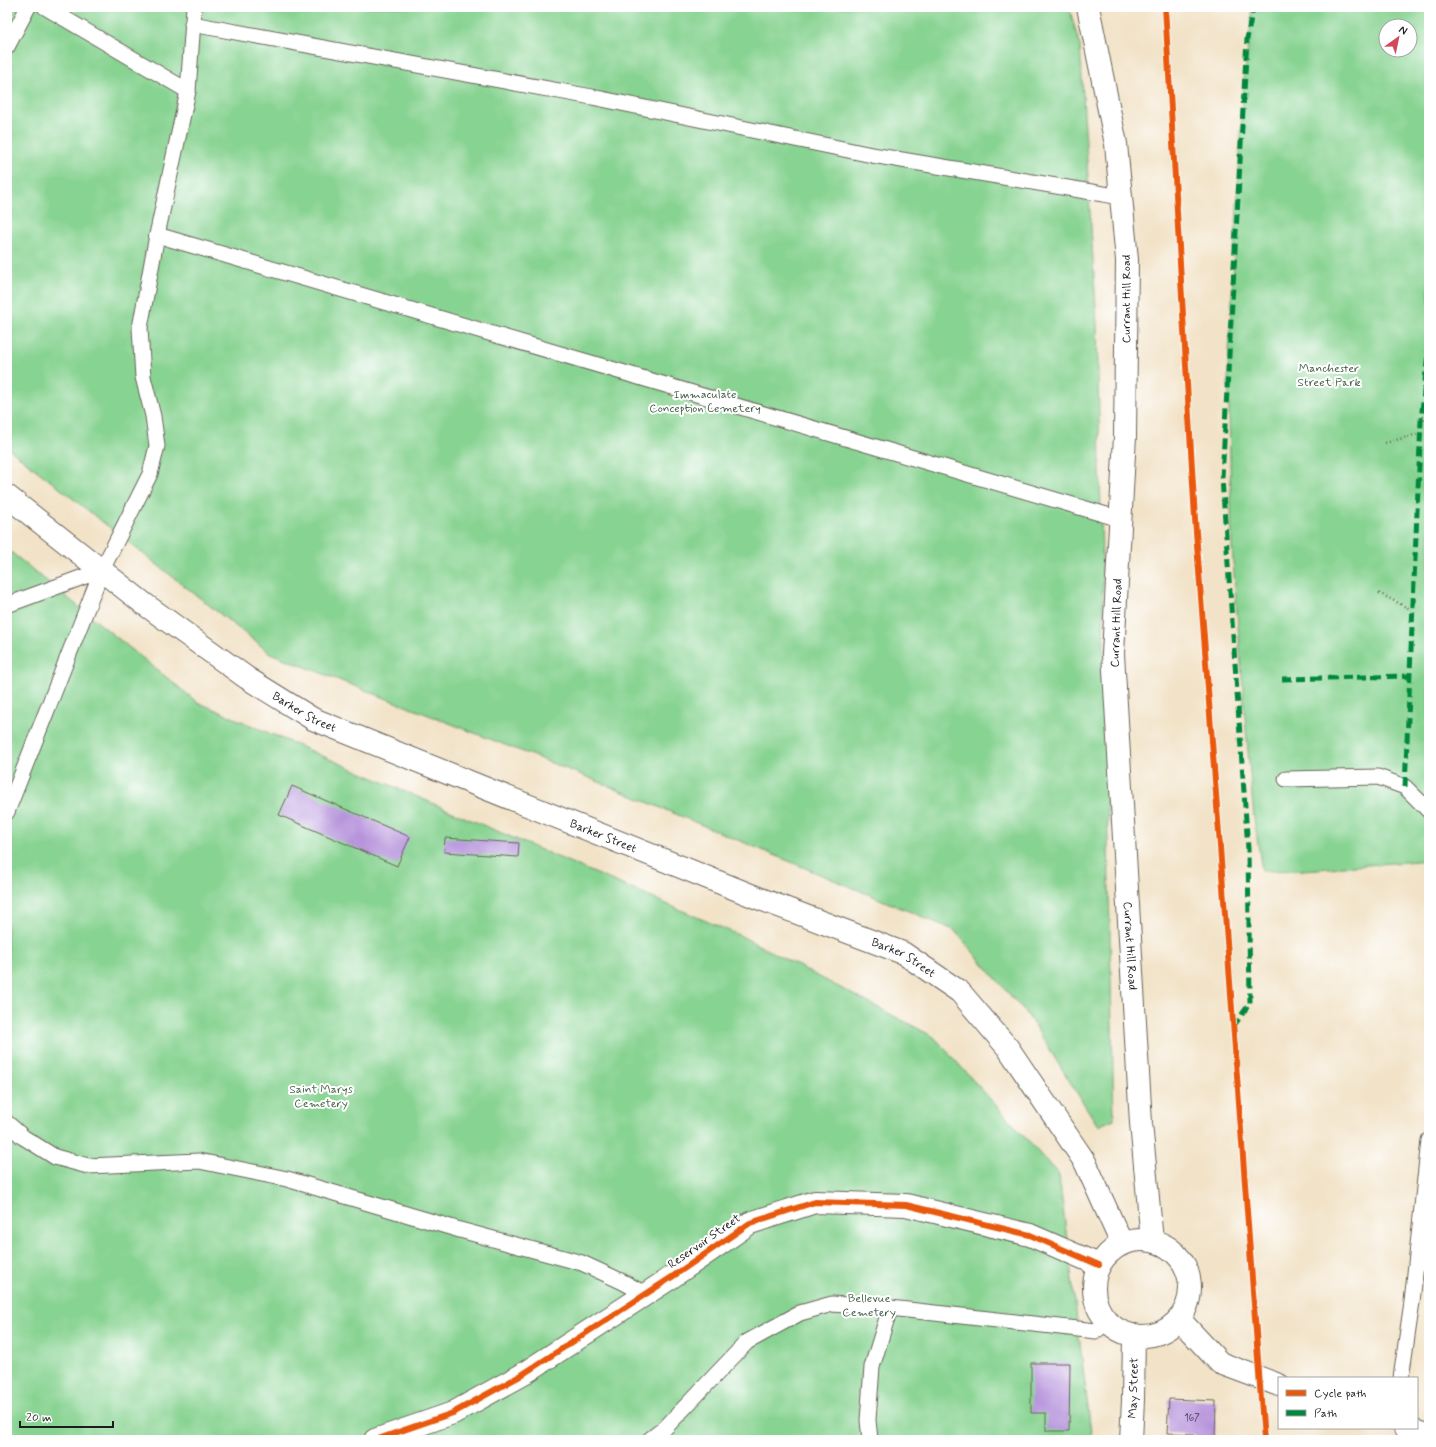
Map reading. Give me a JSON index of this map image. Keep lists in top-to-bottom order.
{
  "streets": {
    "main road": [
      "Currant Hill Road",
      "Barker Street",
      "Reservoir Street",
      "May Street"
    ]
  },
  "crossings": [
    ["Currant Hill Road", "Barker Street"],
    ["Currant Hill Road", "Reservoir Street"],
    ["Currant Hill Road", "May Street"],
    ["Barker Street", "Reservoir Street"],
    ["Barker Street", "May Street"],
    ["Reservoir Street", "May Street"]
  ],
  "parks": [
    "Manchester Street Park",
    "Immaculate Conception Cemetery",
    "Saint Marys Cemetery",
    "Bellevue Cemetery"
  ],
  "house_numbers": ["167"],
  "legend": ["Cycle path", "Path"],
  "scale_bar": "20 m",
  "north": "top right"
}
